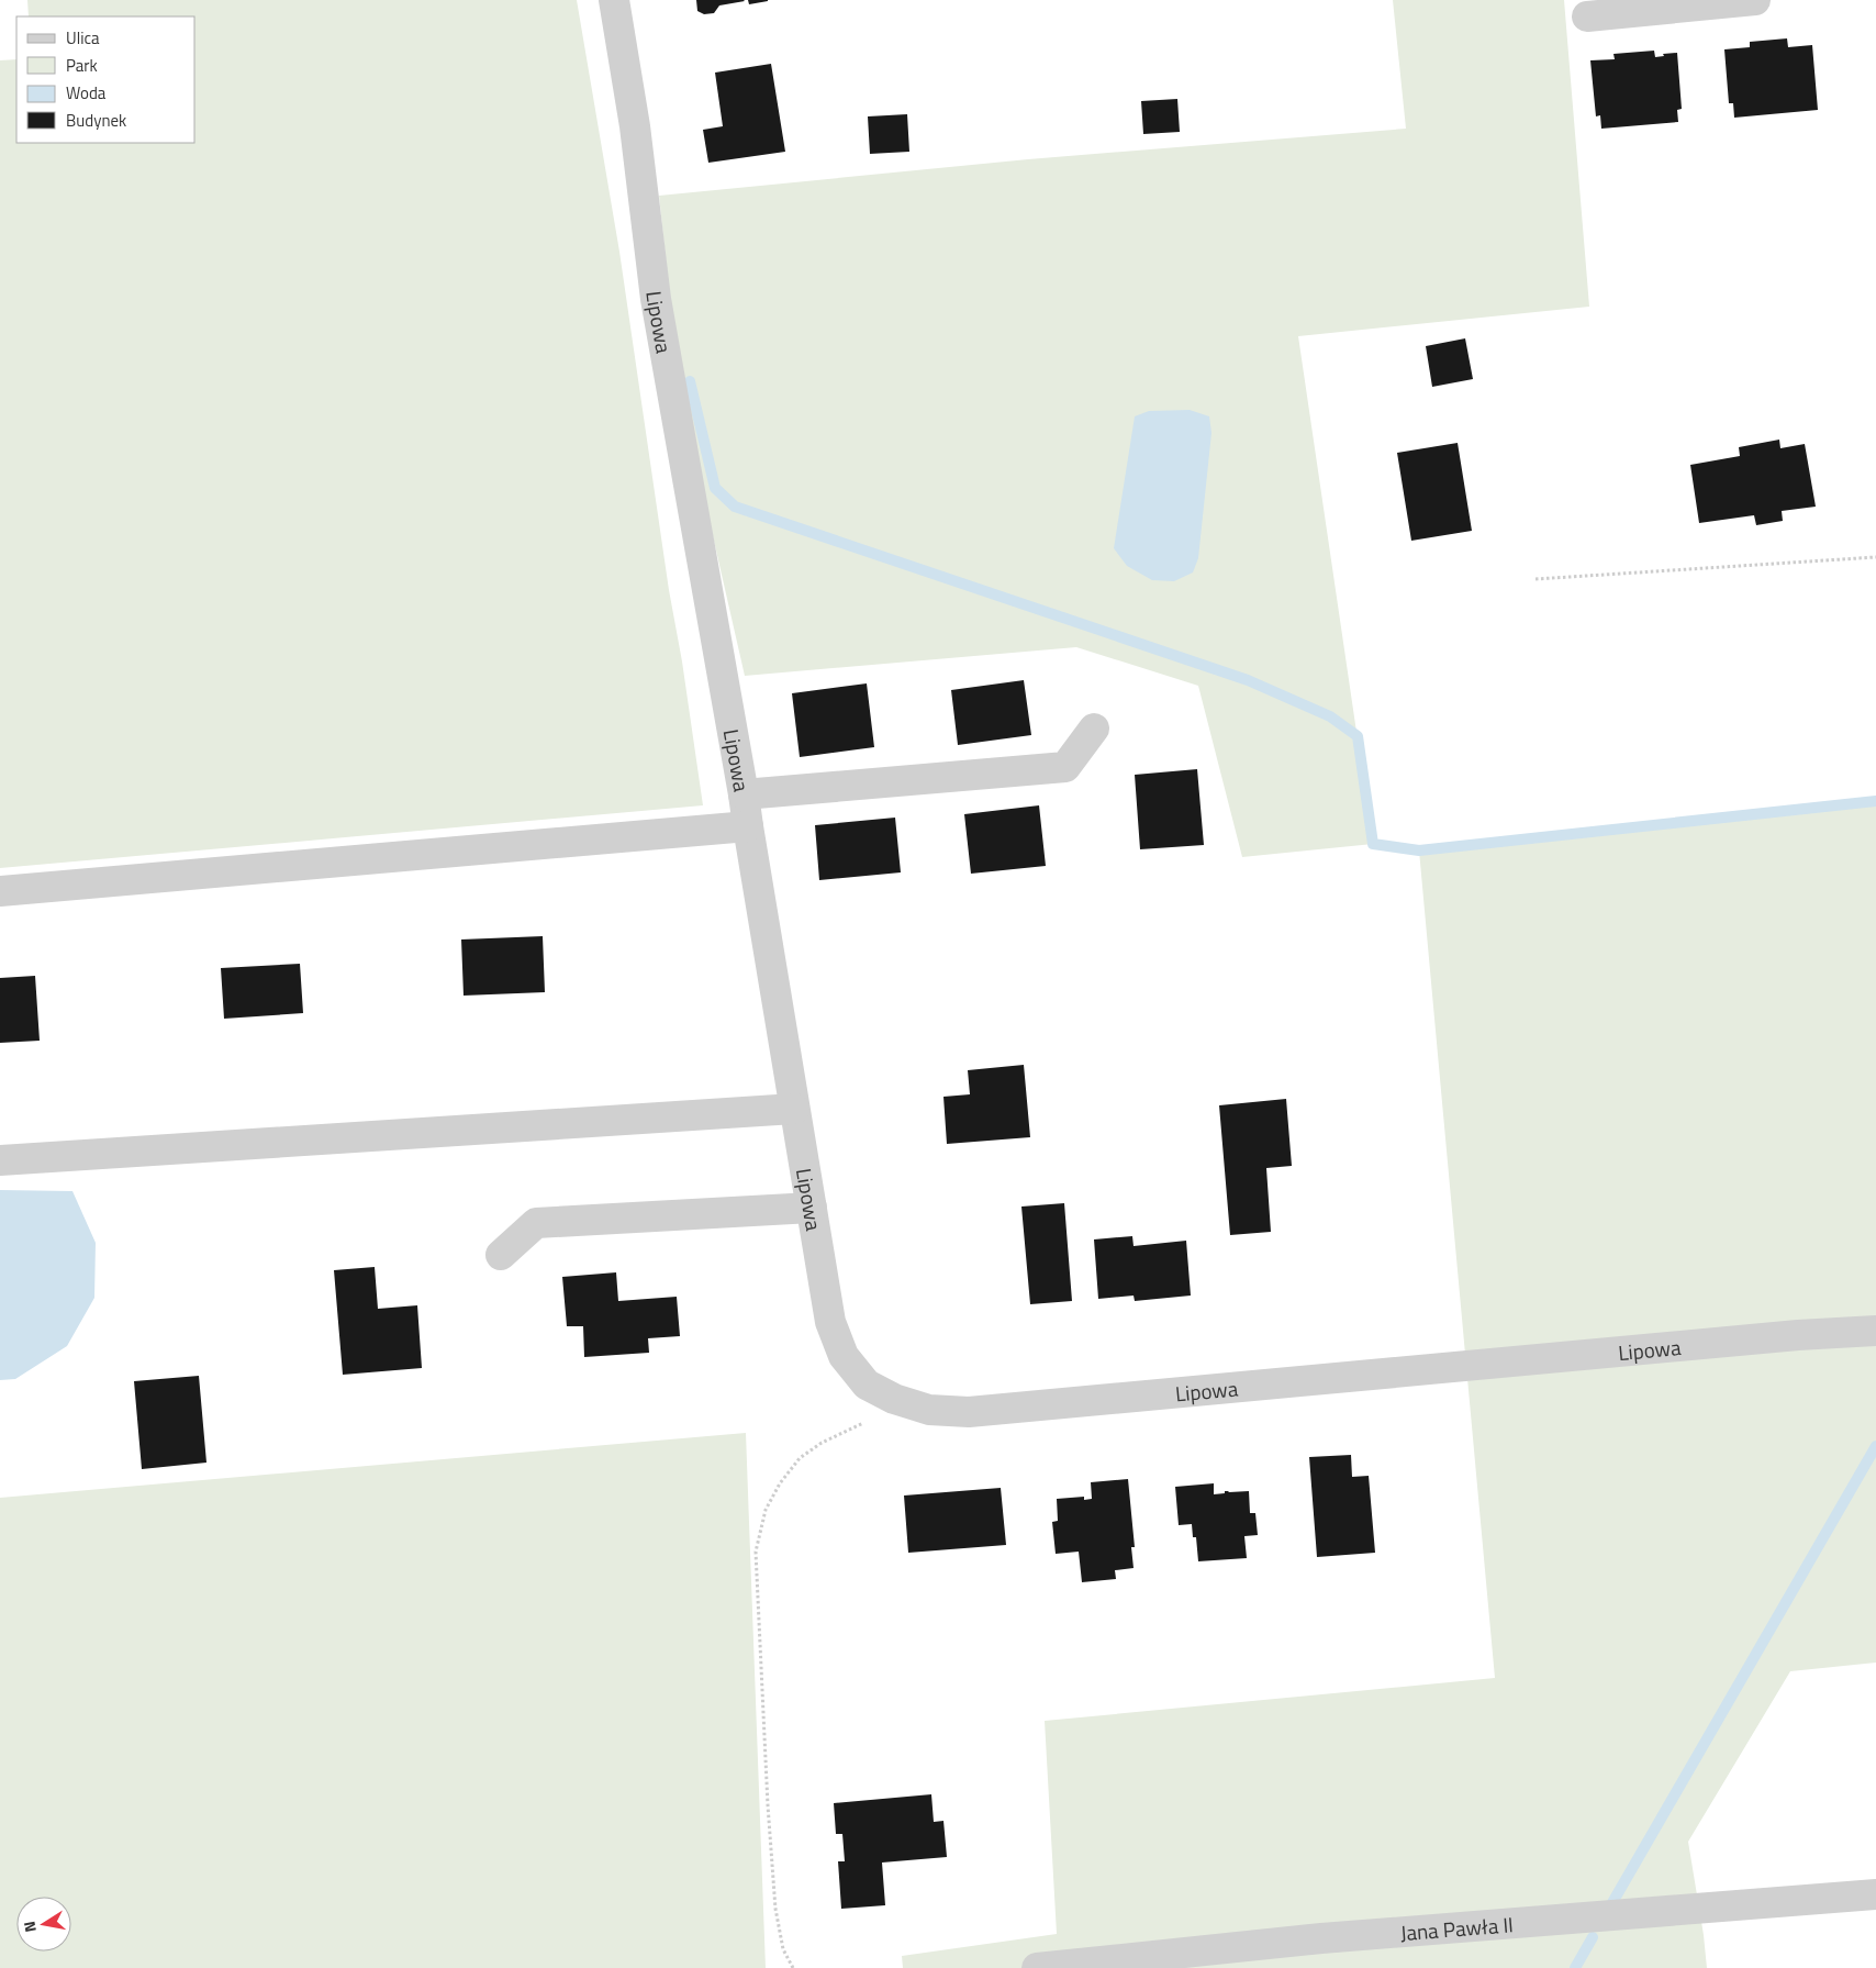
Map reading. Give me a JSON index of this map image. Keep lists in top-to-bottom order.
{
  "streets": {
    "street": ["Lipowa", "Jana Pawła II"]
  },
  "legend": [
    "Ulica",
    "Park",
    "Woda",
    "Budynek"
  ],
  "north": "left"
}
